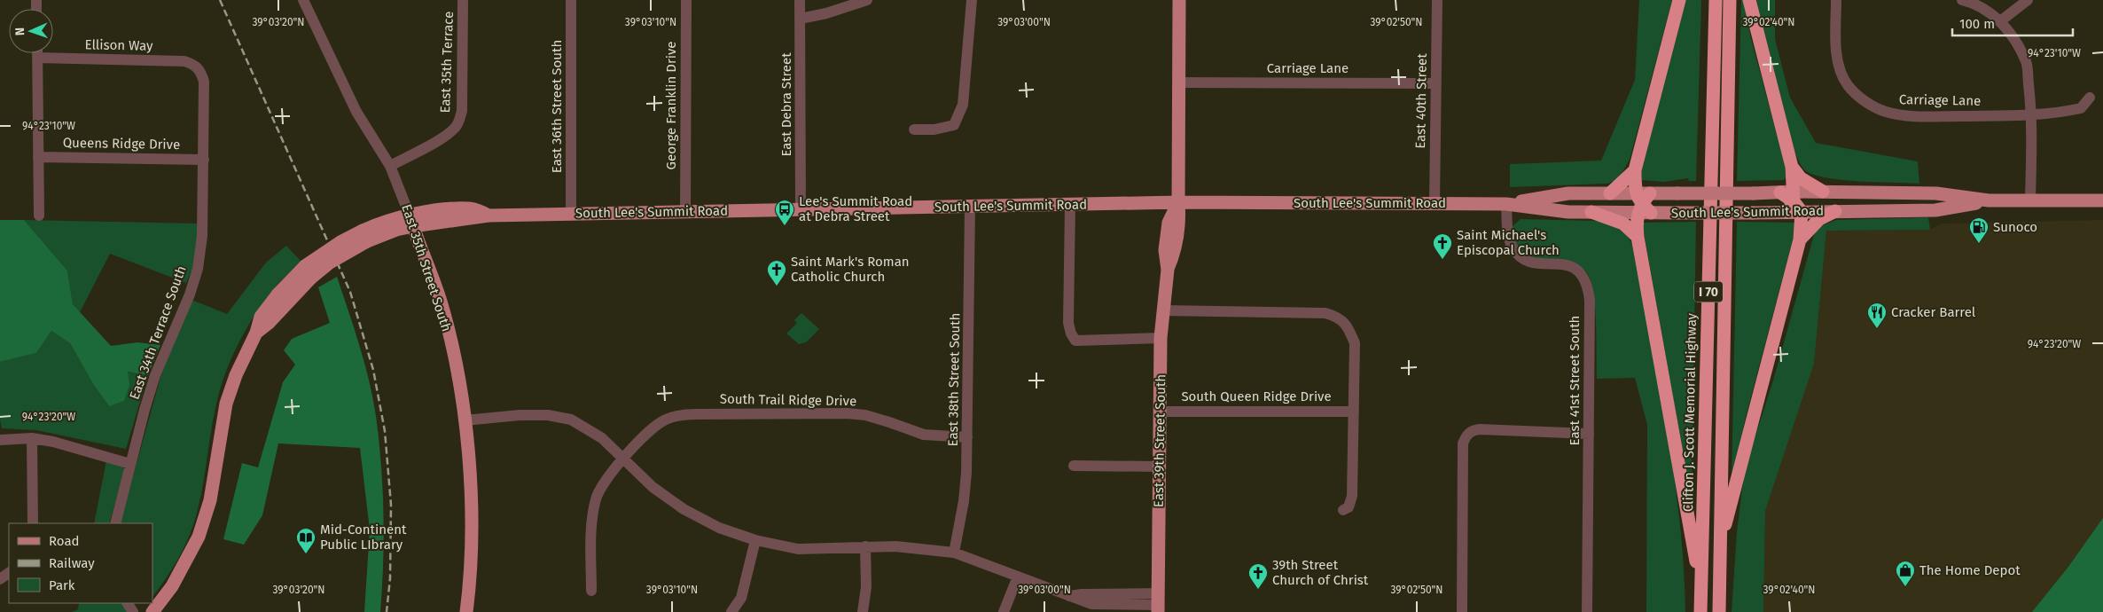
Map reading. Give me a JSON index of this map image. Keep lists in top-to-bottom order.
{
  "streets": {
    "highway": ["I 70", "Clifton J. Scott Memorial Highway"],
    "main road": ["South Lee's Summit Road", "East 35th Street South", "East 39th Street South"],
    "street": [
      "Ellison Way",
      "East 35th Terrace",
      "Carriage Lane",
      "East 40th Street",
      "East Debra Street",
      "George Franklin Drive",
      "East 36th Street South",
      "Queens Ridge Drive",
      "East 34th Terrace South",
      "East 38th Street South",
      "East 41st Street South",
      "South Queen Ridge Drive",
      "South Trail Ridge Drive"
    ]
  },
  "crossings": [
    ["Ellison Way", "East 34th Terrace South"],
    ["East 35th Terrace", "East 35th Street South"],
    ["Carriage Lane", "East 40th Street"],
    ["Carriage Lane", "East 39th Street South"],
    ["East 40th Street", "South Lee's Summit Road"],
    ["East Debra Street", "South Lee's Summit Road"],
    ["George Franklin Drive", "South Lee's Summit Road"],
    ["East 36th Street South", "South Lee's Summit Road"],
    ["Queens Ridge Drive", "East 34th Terrace South"],
    ["South Lee's Summit Road", "East 35th Street South"],
    ["South Lee's Summit Road", "East 38th Street South"],
    ["South Lee's Summit Road", "East 41st Street South"],
    ["South Lee's Summit Road", "East 39th Street South"],
    ["East 38th Street South", "South Trail Ridge Drive"],
    ["South Queen Ridge Drive", "East 39th Street South"]
  ],
  "places": {
    "bus stop": ["Lee's Summit Road at Debra Street"],
    "fuel station": ["Sunoco"],
    "church": ["Saint Michael's Episcopal Church", "Saint Mark's Roman Catholic Church", "39th Street Church of Christ"],
    "restaurant": ["Cracker Barrel"],
    "library": ["Mid-Continent Public LIbrary"],
    "shop": ["The Home Depot"]
  },
  "legend": ["Road", "Railway", "Park"],
  "scale_bar": "100 m",
  "north": "left",
  "coordinates": [
    "39°03'20\"N",
    "39°03'10\"N",
    "39°03'00\"N",
    "39°02'50\"N",
    "39°02'40\"N",
    "94°23'10\"W",
    "94°23'20\"W"
  ]
}
